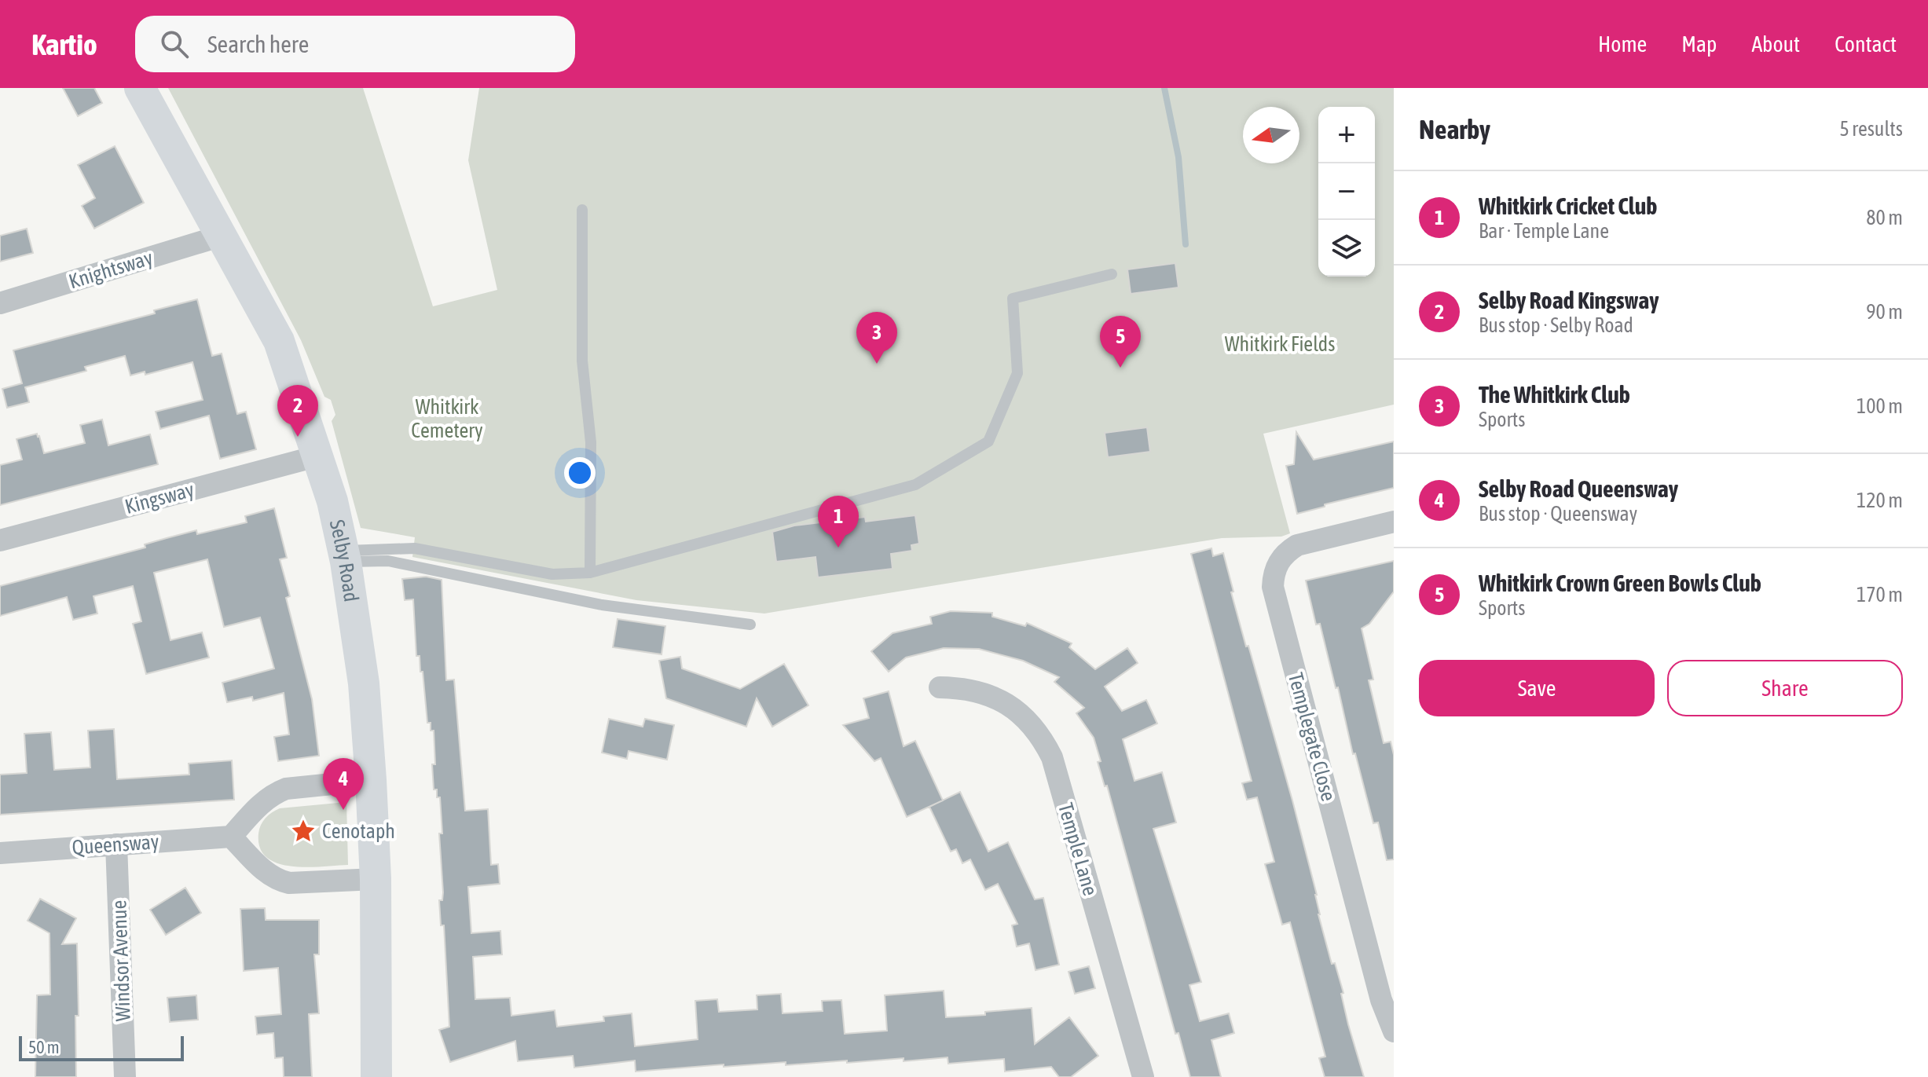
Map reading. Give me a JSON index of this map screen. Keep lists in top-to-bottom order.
{
  "streets": {
    "main road": ["Selby Road"],
    "street": [
      "Knightsway",
      "Kingsway",
      "Templegate Close",
      "Queensway",
      "Temple Lane",
      "Windsor Avenue"
    ]
  },
  "crossings": [
    ["Knightsway", "Selby Road"],
    ["Kingsway", "Selby Road"],
    ["Queensway", "Windsor Avenue"]
  ],
  "parks": ["Whitkirk Fields", "Whitkirk Cemetery"],
  "places": {
    "place": ["Cenotaph"]
  },
  "scale_bar": "50 m",
  "north": "left",
  "page": {
    "header": "Kartio",
    "search": "Search here",
    "nav": [
      "Home",
      "Map",
      "About",
      "Contact"
    ],
    "heading": ["Nearby", "5 results"],
    "map_buttons": ["+", "−"],
    "list": [
      {
        "mark": "1",
        "name": "Whitkirk Cricket Club",
        "note": "Bar · Temple Lane",
        "value": "80 m"
      },
      {
        "mark": "2",
        "name": "Selby Road Kingsway",
        "note": "Bus stop · Selby Road",
        "value": "90 m"
      },
      {
        "mark": "3",
        "name": "The Whitkirk Club",
        "note": "Sports",
        "value": "100 m"
      },
      {
        "mark": "4",
        "name": "Selby Road Queensway",
        "note": "Bus stop · Queensway",
        "value": "120 m"
      },
      {
        "mark": "5",
        "name": "Whitkirk Crown Green Bowls Club",
        "note": "Sports",
        "value": "170 m"
      }
    ],
    "pins": [
      "3",
      "5",
      "2",
      "1",
      "4"
    ],
    "buttons": ["Save", "Share"],
    "scale": "50 m"
  }
}
